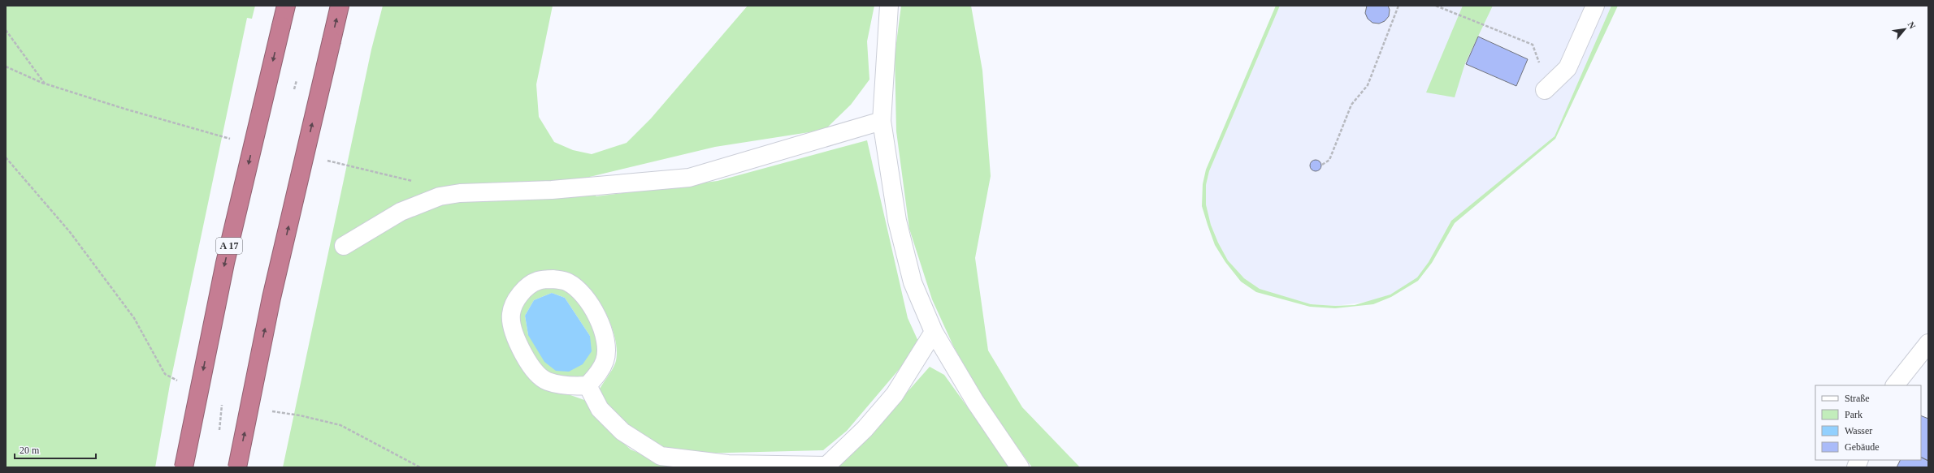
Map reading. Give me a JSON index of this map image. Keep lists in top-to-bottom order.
{
  "streets": {
    "highway": ["A 17"]
  },
  "legend": [
    "Straße",
    "Park",
    "Wasser",
    "Gebäude"
  ],
  "scale_bar": "20 m",
  "north": "top right"
}
